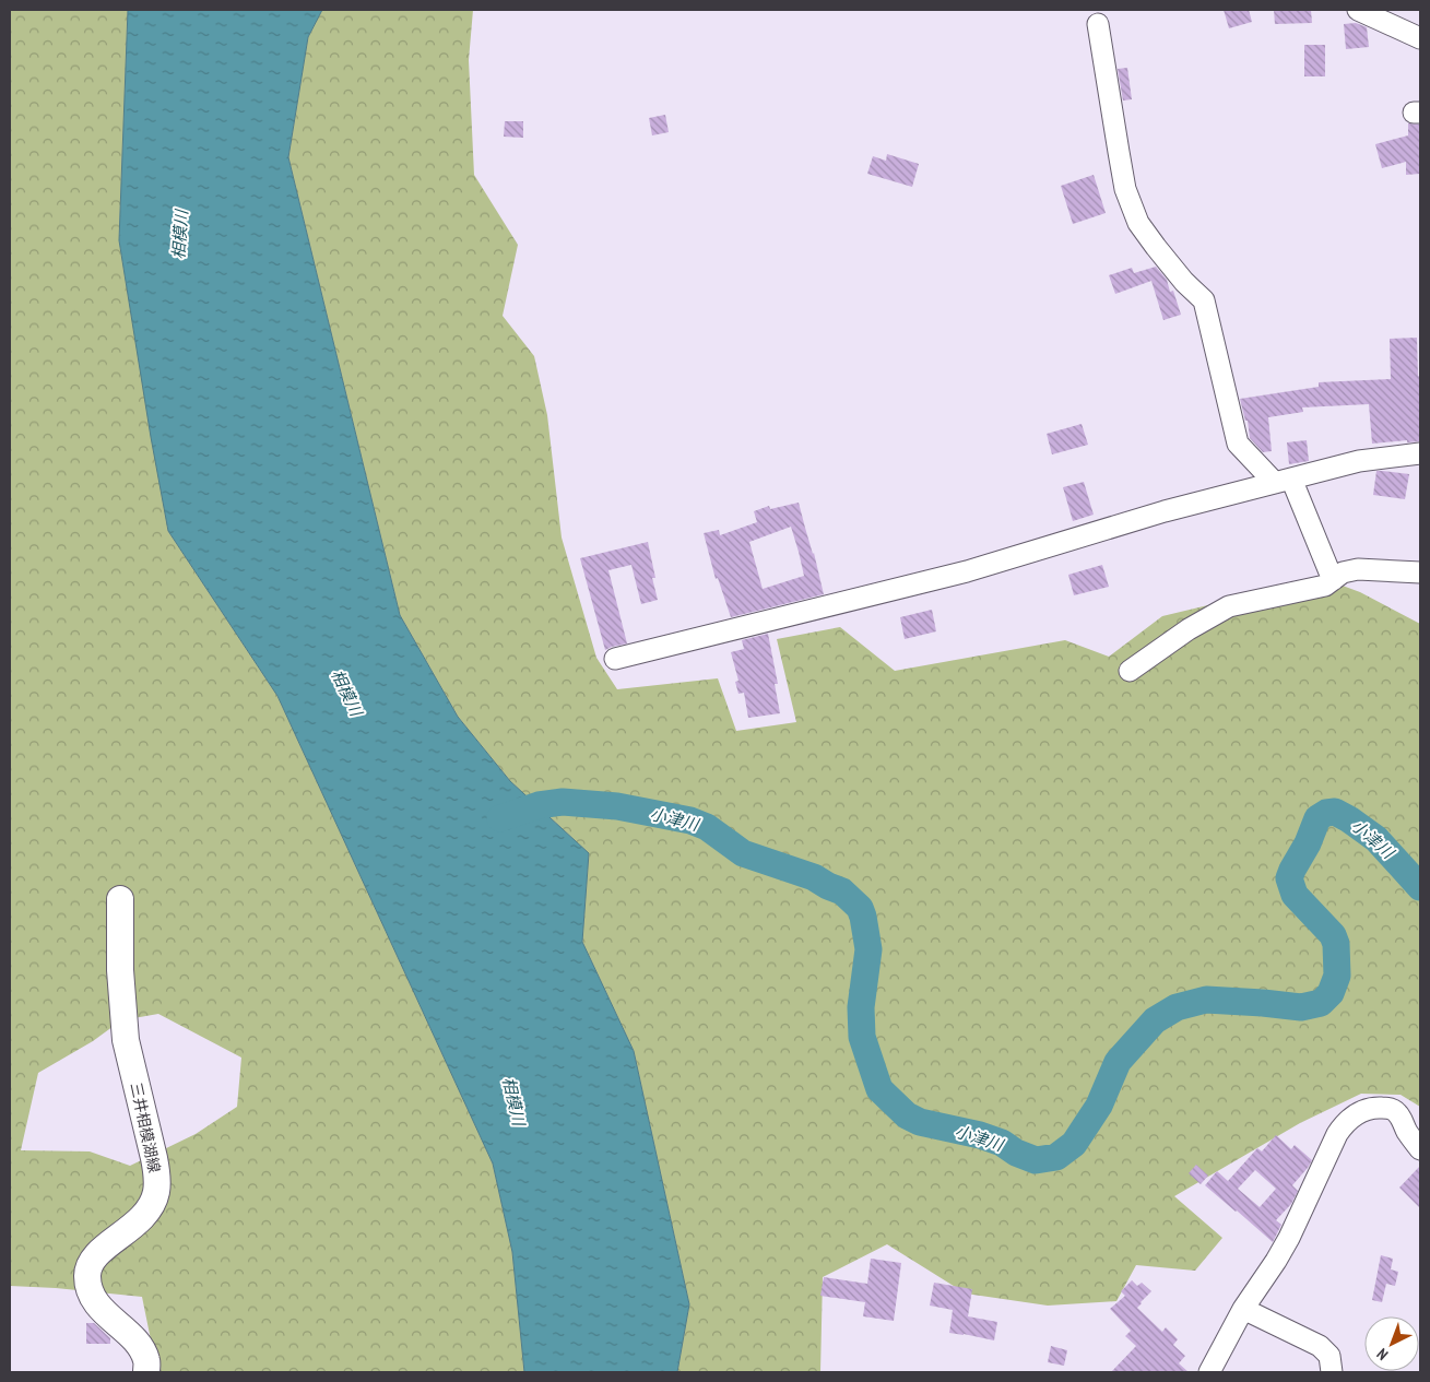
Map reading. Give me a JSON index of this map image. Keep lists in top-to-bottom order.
{
  "streets": {
    "main road": ["三井相模湖線"]
  },
  "water": ["相模川", "小津川"],
  "north": "bottom left"
}
